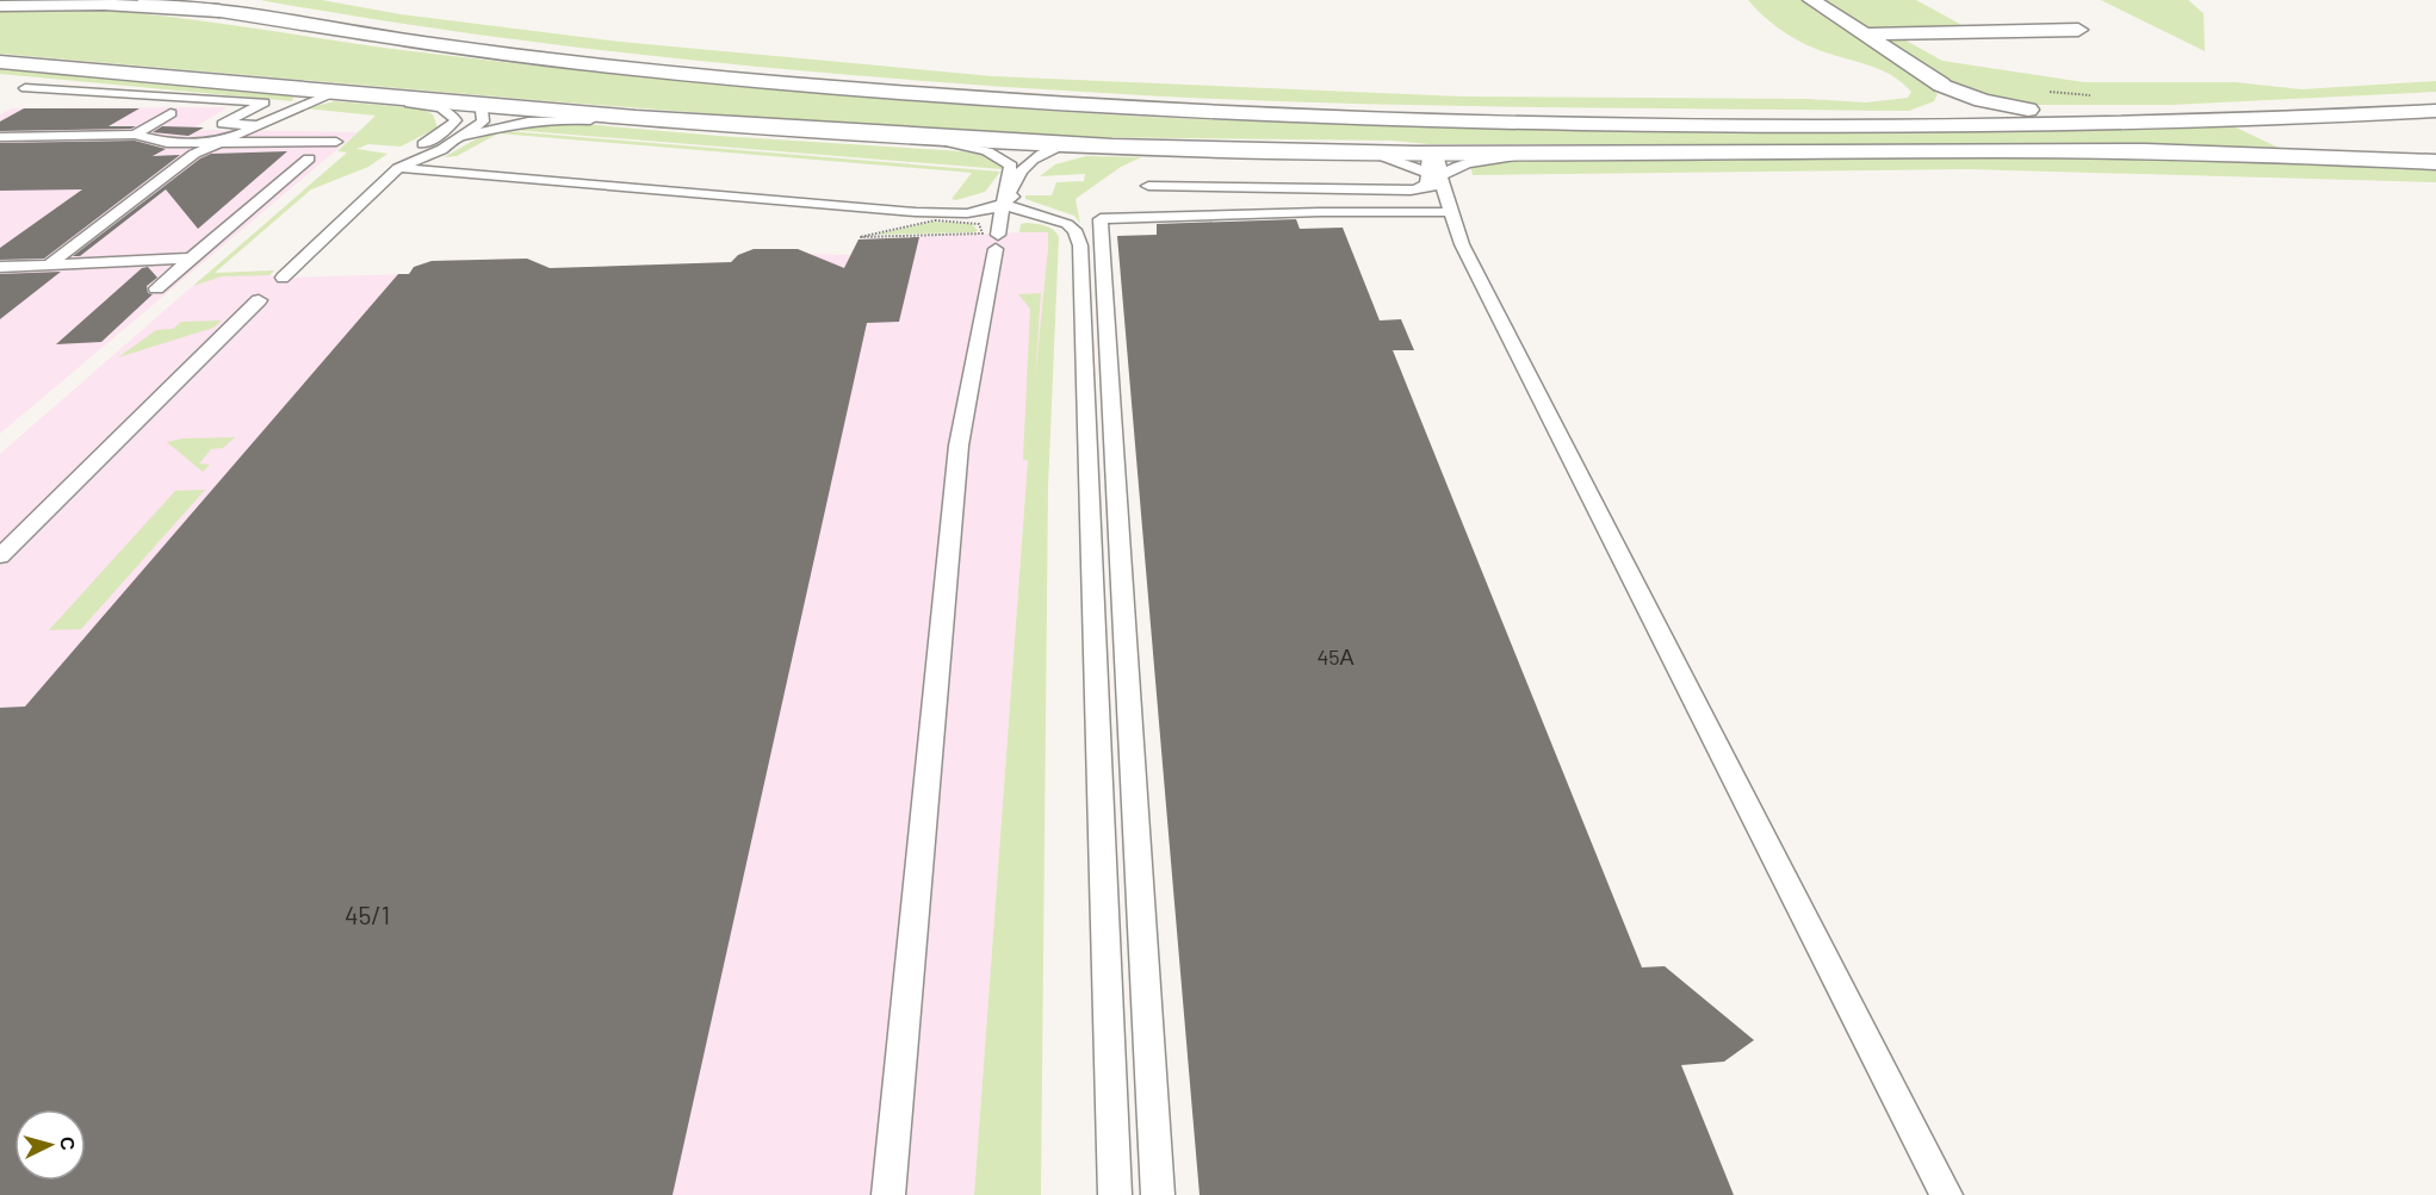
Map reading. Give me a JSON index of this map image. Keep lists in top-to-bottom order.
{
  "house_numbers": ["45А", "45/1"],
  "north": "right"
}
